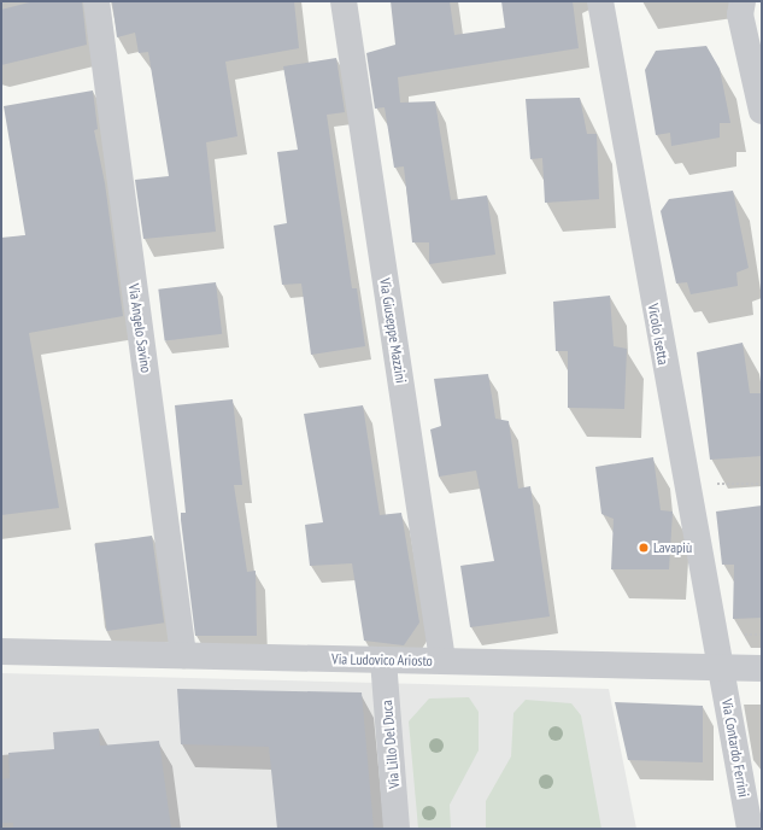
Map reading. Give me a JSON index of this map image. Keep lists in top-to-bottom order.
{
  "streets": {
    "street": [
      "Via Angelo Savino",
      "Via Giuseppe Mazzini",
      "Vicolo Isetta",
      "Via Ludovico Ariosto",
      "Via Lillo Del Duca",
      "Via Contardo Ferrini"
    ]
  },
  "crossings": [
    ["Via Angelo Savino", "Via Ludovico Ariosto"],
    ["Via Giuseppe Mazzini", "Via Ludovico Ariosto"],
    ["Vicolo Isetta", "Via Ludovico Ariosto"],
    ["Vicolo Isetta", "Via Contardo Ferrini"],
    ["Via Ludovico Ariosto", "Via Lillo Del Duca"],
    ["Via Ludovico Ariosto", "Via Contardo Ferrini"]
  ],
  "places": ["Lavapiù"]
}
